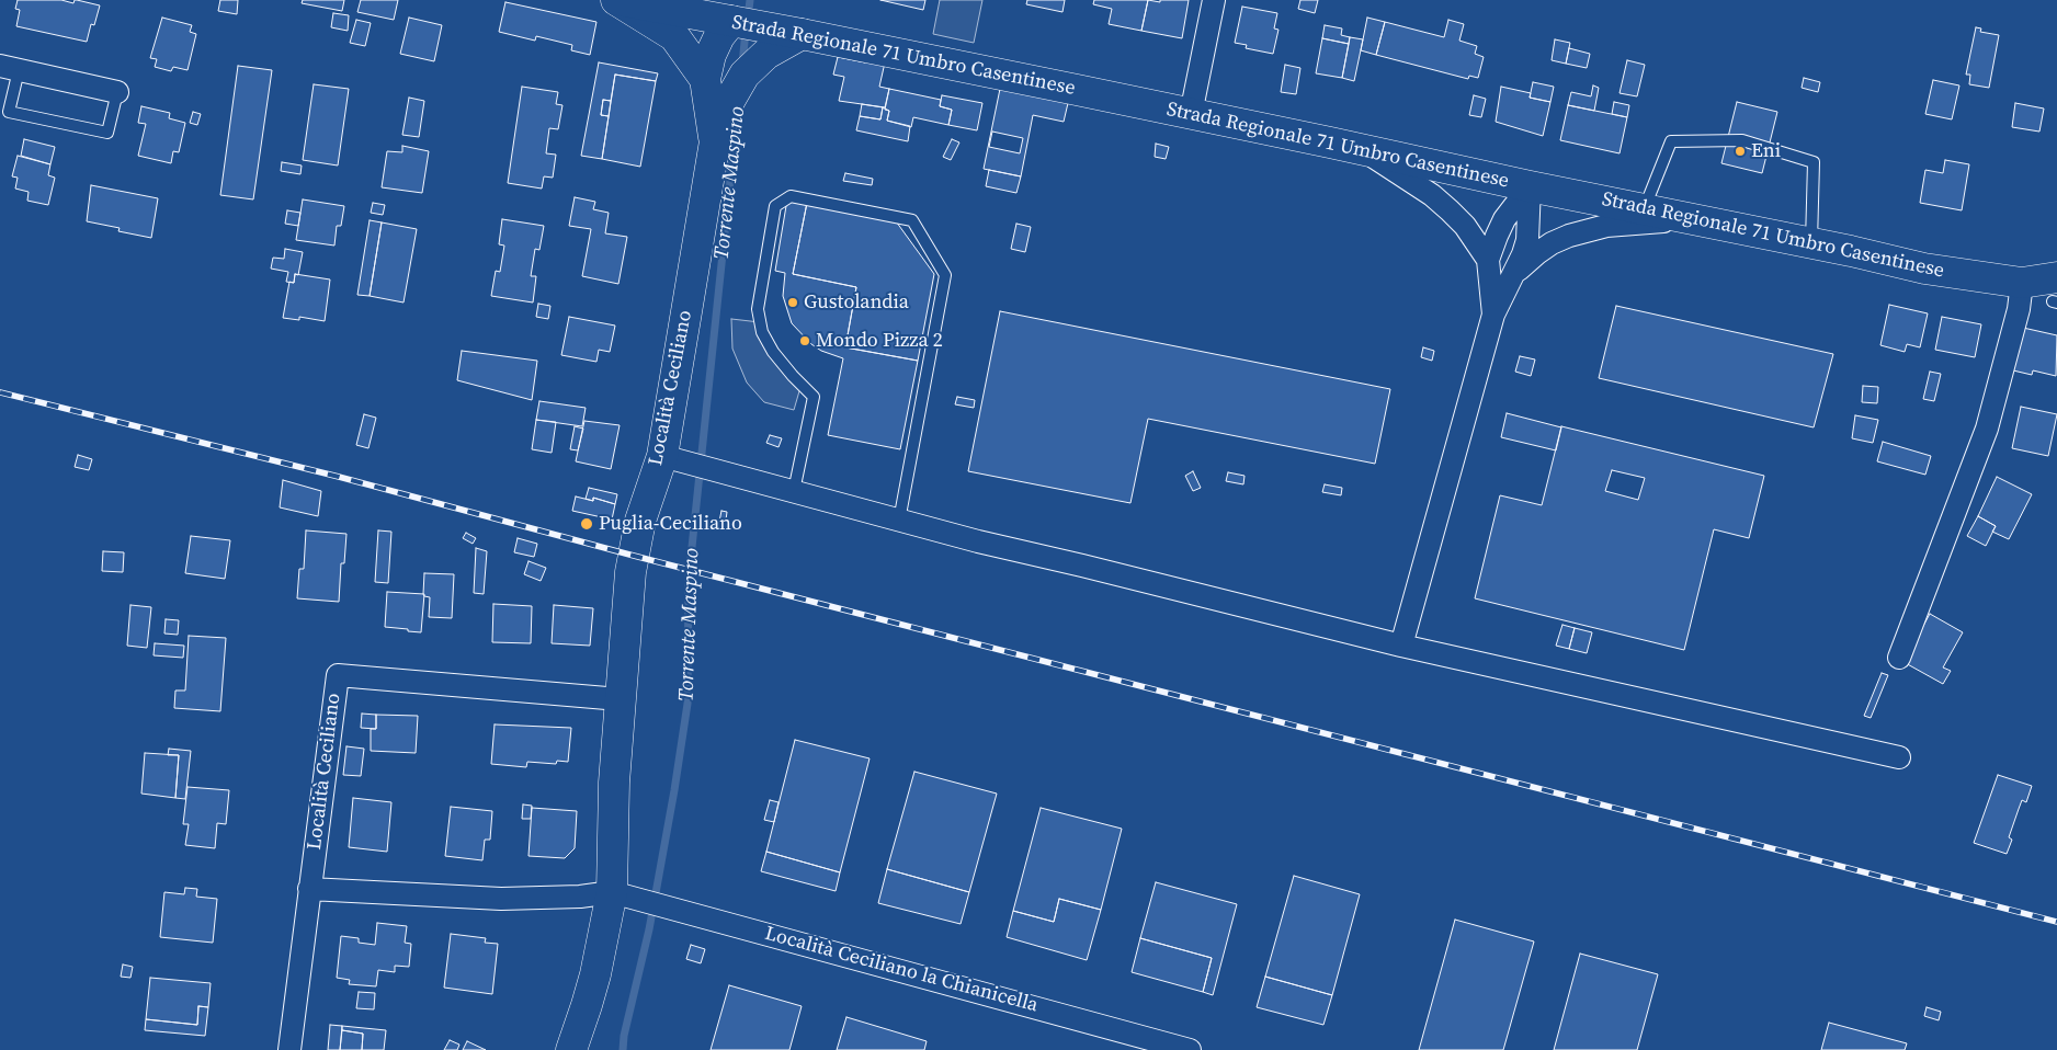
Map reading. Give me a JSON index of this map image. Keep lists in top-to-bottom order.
{
  "streets": {
    "main road": ["Strada Regionale 71 Umbro Casentinese", "Località Ceciliano"],
    "street": ["Località Ceciliano la Chianicella"]
  },
  "crossings": [
    ["Località Ceciliano", "Località Ceciliano la Chianicella"]
  ],
  "water": ["Torrente Maspino"],
  "places": [
    "Eni",
    "Gustolandia",
    "Mondo Pizza 2",
    "Puglia-Ceciliano"
  ]
}
